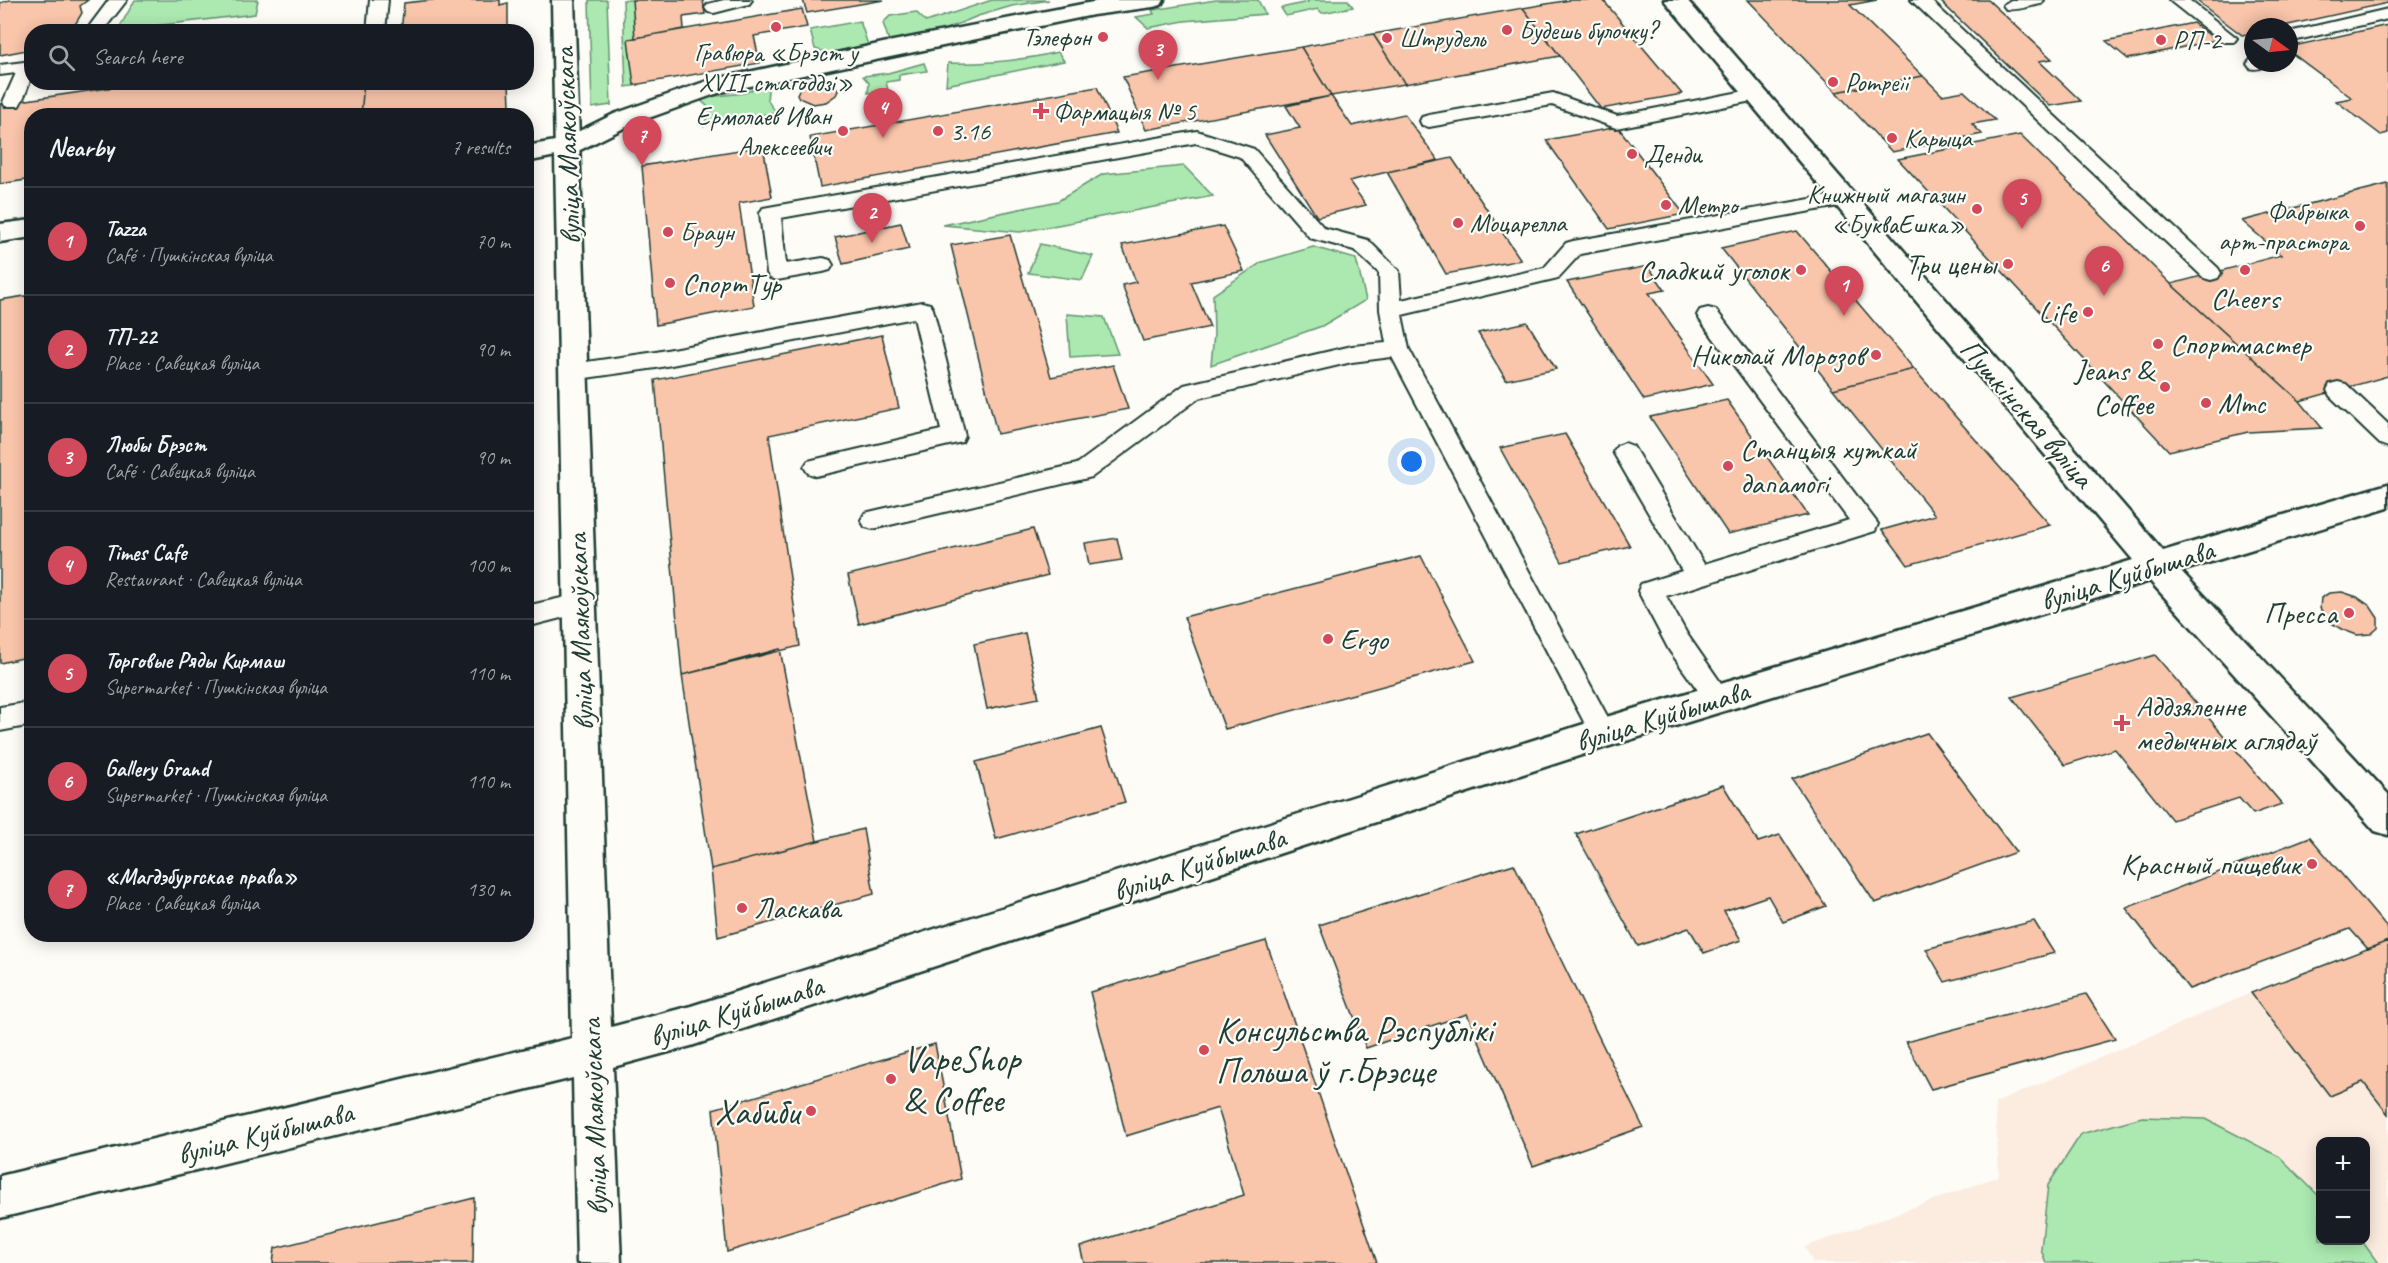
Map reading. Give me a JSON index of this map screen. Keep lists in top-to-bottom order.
{
  "streets": {
    "street": ["вуліца Маякоўскага", "Пушкінская вуліца", "вуліца Куйбышава"]
  },
  "crossings": [
    ["вуліца Маякоўскага", "вуліца Куйбышава"],
    ["Пушкінская вуліца", "вуліца Куйбышава"]
  ],
  "places": {
    "other": [
      "Гравюра «Брэст у XVII стагоддзі»",
      "Будешь булочку?",
      "Тэлефон",
      "Штрудель",
      "РП-2",
      "Pompeii",
      "Ермолаев Иван Алексеевич",
      "3.16",
      "Карыца",
      "Денди",
      "Метро",
      "Книжный магазин «БукваЕшка»",
      "Моцарелла",
      "Фабрыка арт-прастора",
      "Браун",
      "Три цены",
      "Сладкий уголок",
      "Cheers",
      "СпортТур",
      "Life",
      "Спортмастер",
      "Николай Морозов",
      "Jeans & Coffee",
      "Мтс",
      "Станцыя хуткай дапамогі",
      "Пресса",
      "Ergo",
      "Красный пищевик",
      "Ласкава",
      "Консульства Рэспублікі Польша ў г.Брэсце",
      "VapeShop & Coffee",
      "Хабиби"
    ],
    "health": ["Фармацыя № 5", "Аддзяленне медычных аглядаў"]
  },
  "north": "right",
  "page": {
    "search": "Search here",
    "pins": [
      "3",
      "4",
      "7",
      "5",
      "2",
      "6",
      "1"
    ],
    "heading": ["Nearby", "7 results"],
    "list": [
      {
        "mark": "1",
        "name": "Tazza",
        "note": "Café · Пушкінская вуліца",
        "value": "70 m"
      },
      {
        "mark": "2",
        "name": "ТП-22",
        "note": "Place · Савецкая вуліца",
        "value": "90 m"
      },
      {
        "mark": "3",
        "name": "Любы Брэст",
        "note": "Café · Савецкая вуліца",
        "value": "90 m"
      },
      {
        "mark": "4",
        "name": "Times Cafe",
        "note": "Restaurant · Савецкая вуліца",
        "value": "100 m"
      },
      {
        "mark": "5",
        "name": "Торговые Ряды Кирмаш",
        "note": "Supermarket · Пушкінская вуліца",
        "value": "110 m"
      },
      {
        "mark": "6",
        "name": "Gallery Grand",
        "note": "Supermarket · Пушкінская вуліца",
        "value": "110 m"
      },
      {
        "mark": "7",
        "name": "«Магдэбургскае права»",
        "note": "Place · Савецкая вуліца",
        "value": "130 m"
      }
    ],
    "map_buttons": ["+", "−"]
  }
}
